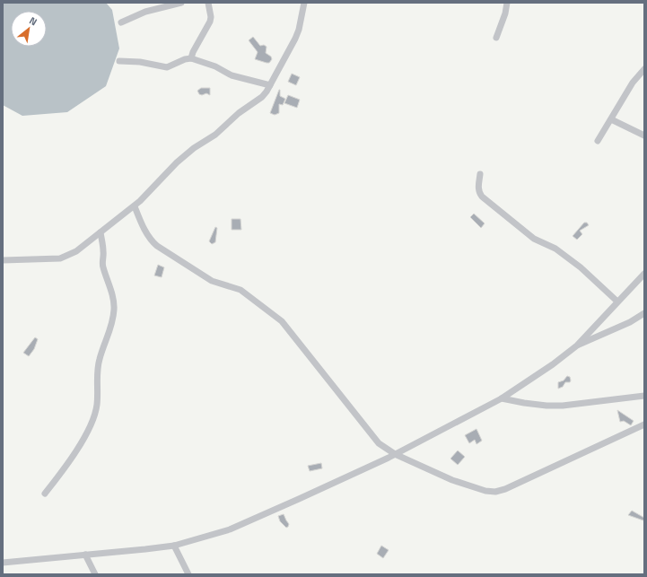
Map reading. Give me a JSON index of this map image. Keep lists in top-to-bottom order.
{
  "north": "top right"
}
